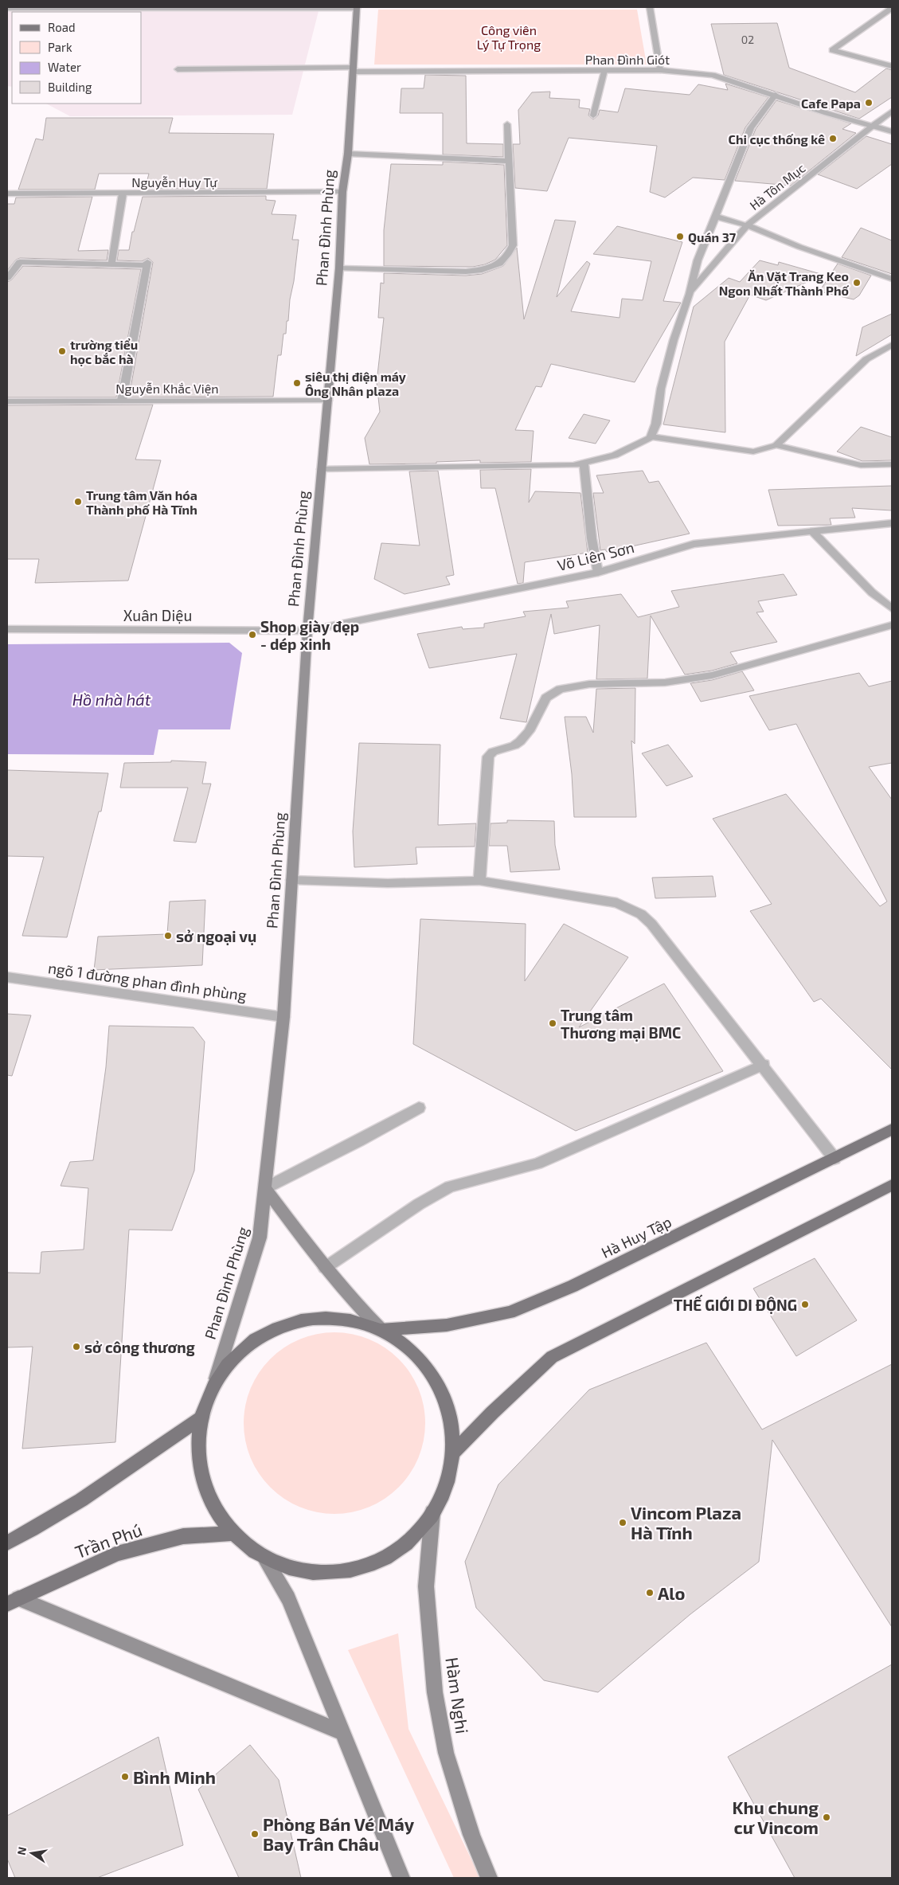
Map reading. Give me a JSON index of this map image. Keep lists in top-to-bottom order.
{
  "streets": {
    "main road": [
      "Phan Đình Phùng",
      "Hà Huy Tập",
      "Trần Phú",
      "Hàm Nghi"
    ],
    "street": [
      "Phan Đình Giót",
      "Nguyễn Huy Tự",
      "Hà Tôn Mục",
      "Nguyễn Khắc Viện",
      "Võ Liên Sơn",
      "Xuân Diệu",
      "ngõ 1 đường phan đình phùng"
    ]
  },
  "crossings": [
    ["Phan Đình Giót", "Hà Tôn Mục"],
    ["Phan Đình Giót", "Phan Đình Phùng"],
    ["Nguyễn Huy Tự", "Phan Đình Phùng"],
    ["Phan Đình Phùng", "Nguyễn Khắc Viện"],
    ["Phan Đình Phùng", "Võ Liên Sơn"],
    ["Phan Đình Phùng", "Xuân Diệu"],
    ["Phan Đình Phùng", "ngõ 1 đường phan đình phùng"],
    ["Võ Liên Sơn", "Xuân Diệu"]
  ],
  "water": ["Hồ nhà hát"],
  "parks": ["Công viên Lý Tự Trọng"],
  "places": [
    "Cafe Papa",
    "Chi cục thống kê",
    "Quán 37",
    "Ăn Vặt Trang Keo Ngon Nhất Thành Phố",
    "trường tiểu học bắc hà",
    "siêu thị điện máy Ông Nhân plaza",
    "Trung tâm Văn hóa Thành phố Hà Tĩnh",
    "Shop giày đẹp - dép xinh",
    "sở ngoại vụ",
    "Trung tâm Thương mại BMC",
    "THẾ GIỚI DI ĐỘNG",
    "sở công thương",
    "Vincom Plaza Hà Tĩnh",
    "Alo",
    "Bình Minh",
    "Khu chung cư Vincom",
    "Phòng Bán Vé Máy Bay Trân Châu"
  ],
  "house_numbers": ["02"],
  "legend": [
    "Road",
    "Park",
    "Water",
    "Building"
  ],
  "north": "left"
}
